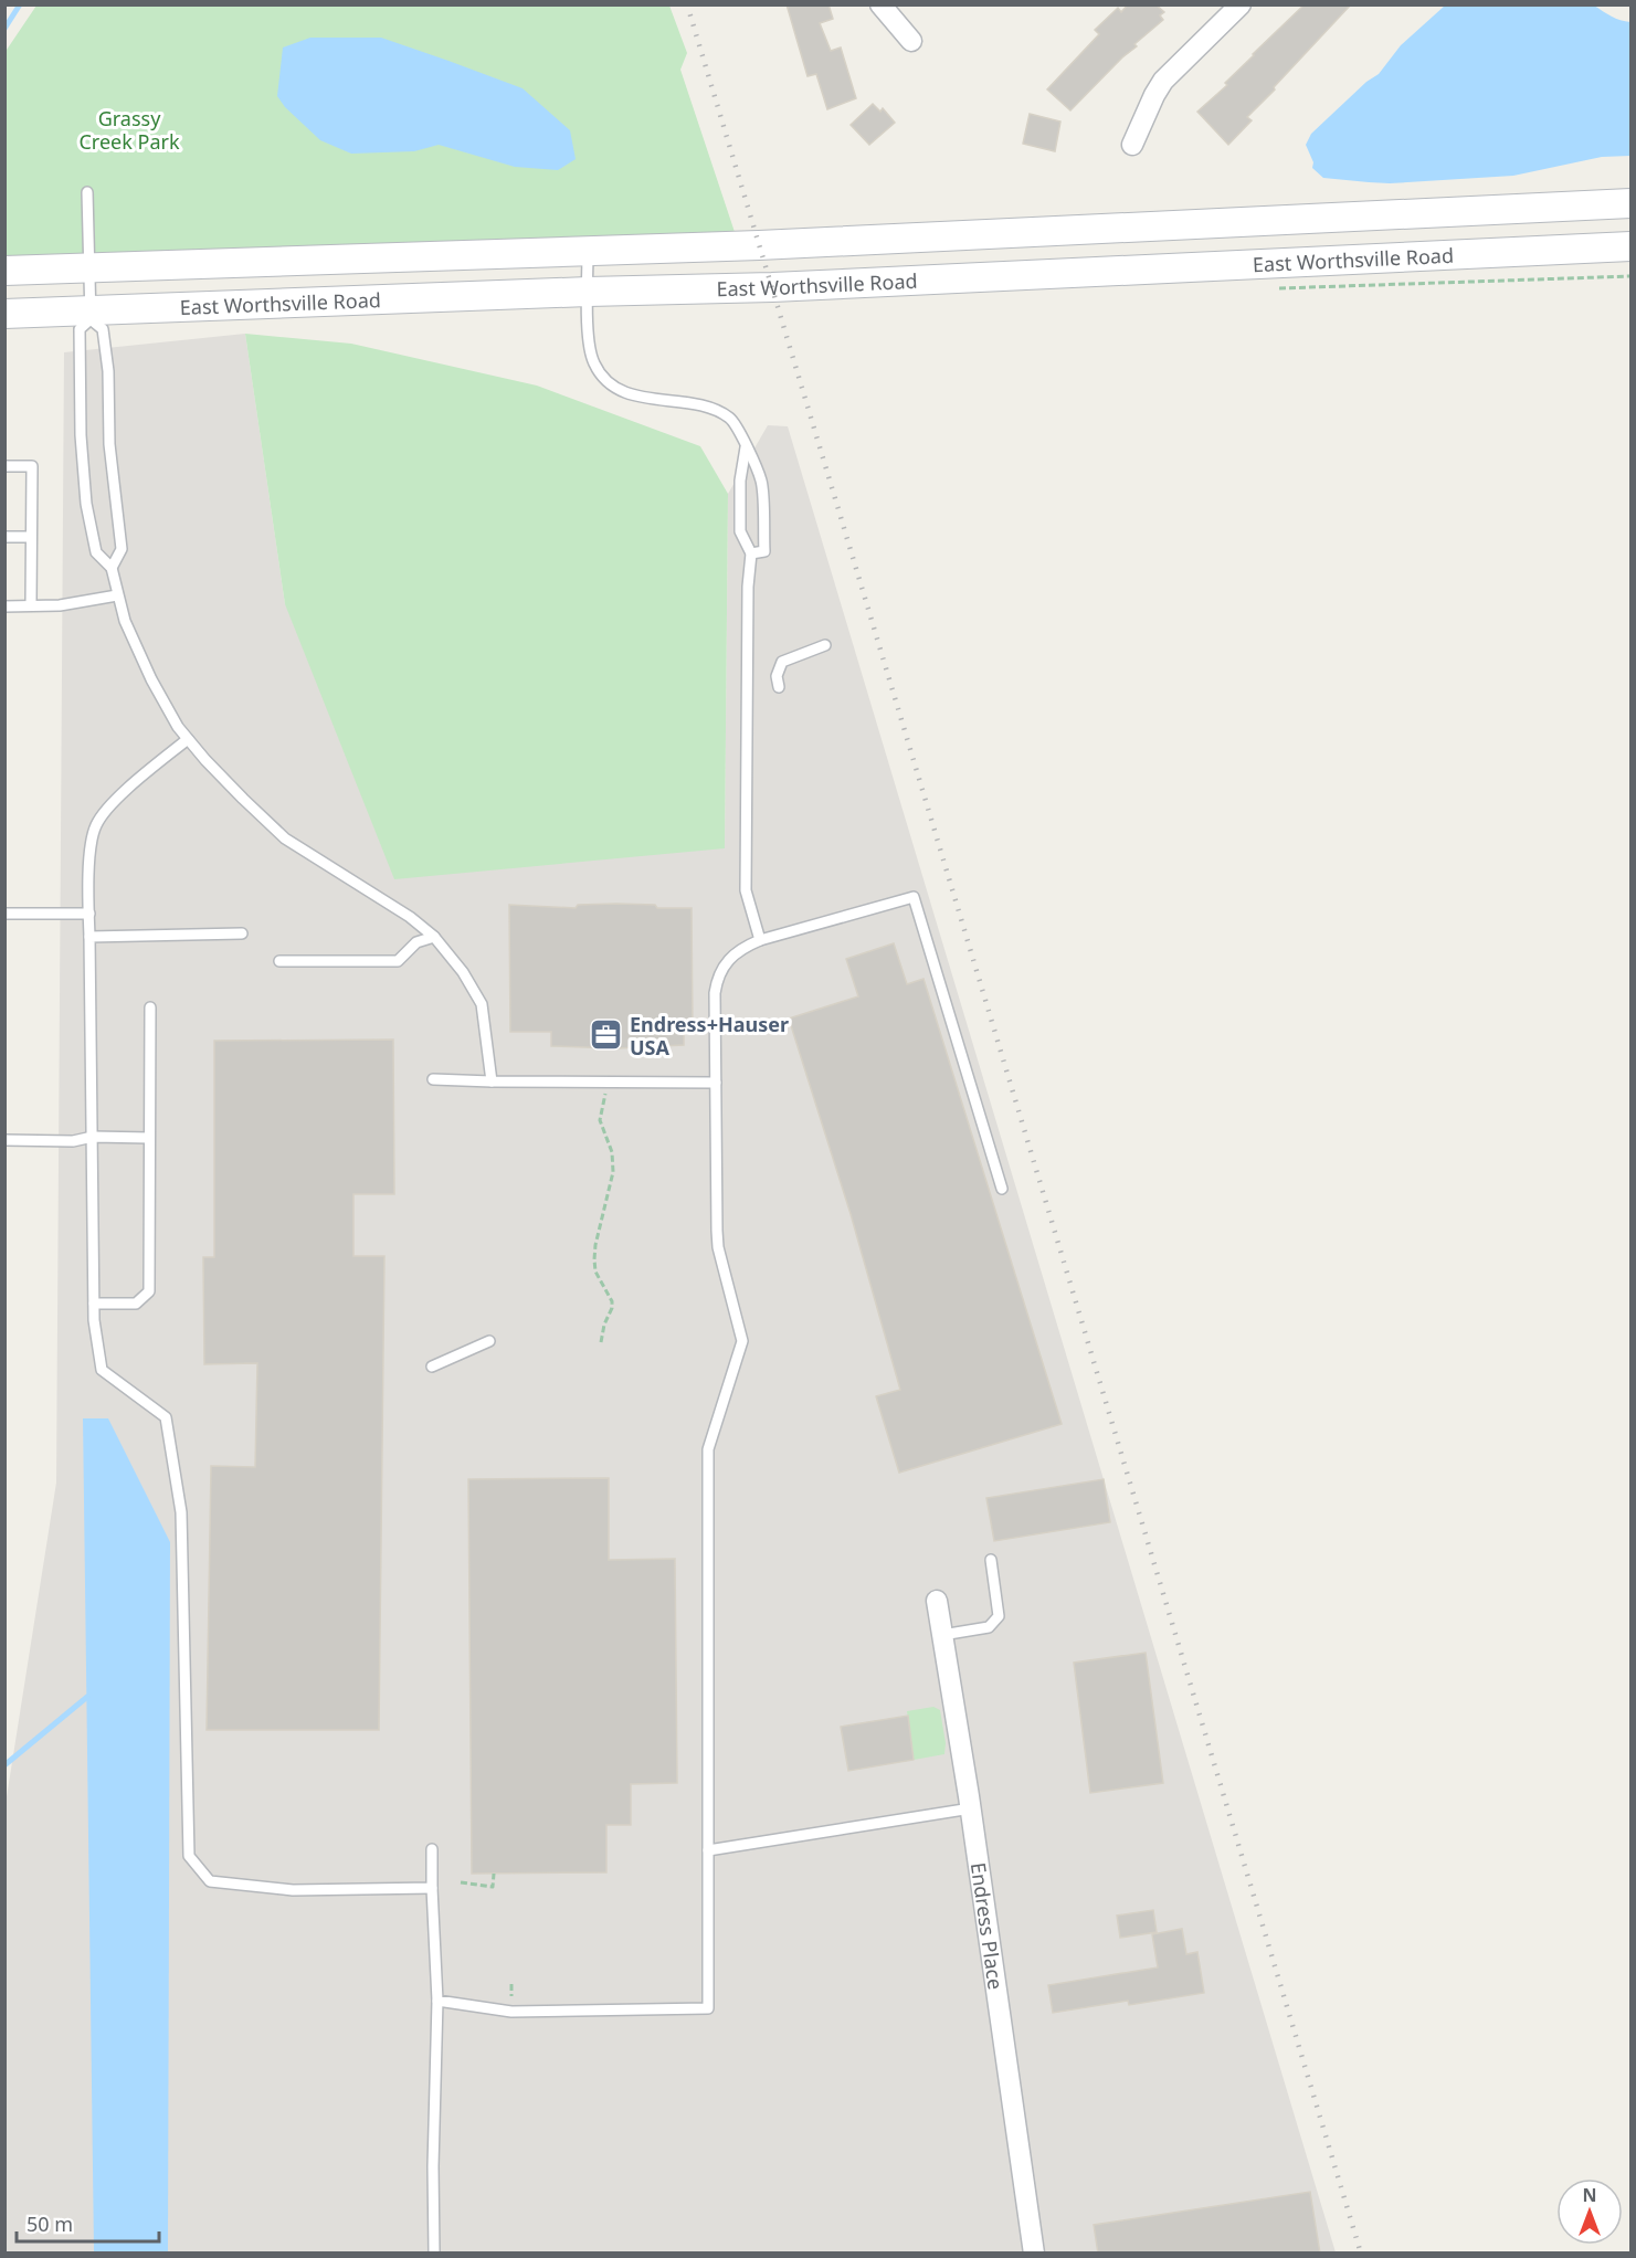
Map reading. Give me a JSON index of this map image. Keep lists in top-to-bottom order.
{
  "streets": {
    "main road": ["East Worthsville Road"],
    "street": ["Endress Place"]
  },
  "parks": ["Grassy Creek Park"],
  "places": {
    "office": ["Endress+Hauser USA"]
  },
  "scale_bar": "50 m",
  "north": "top"
}
